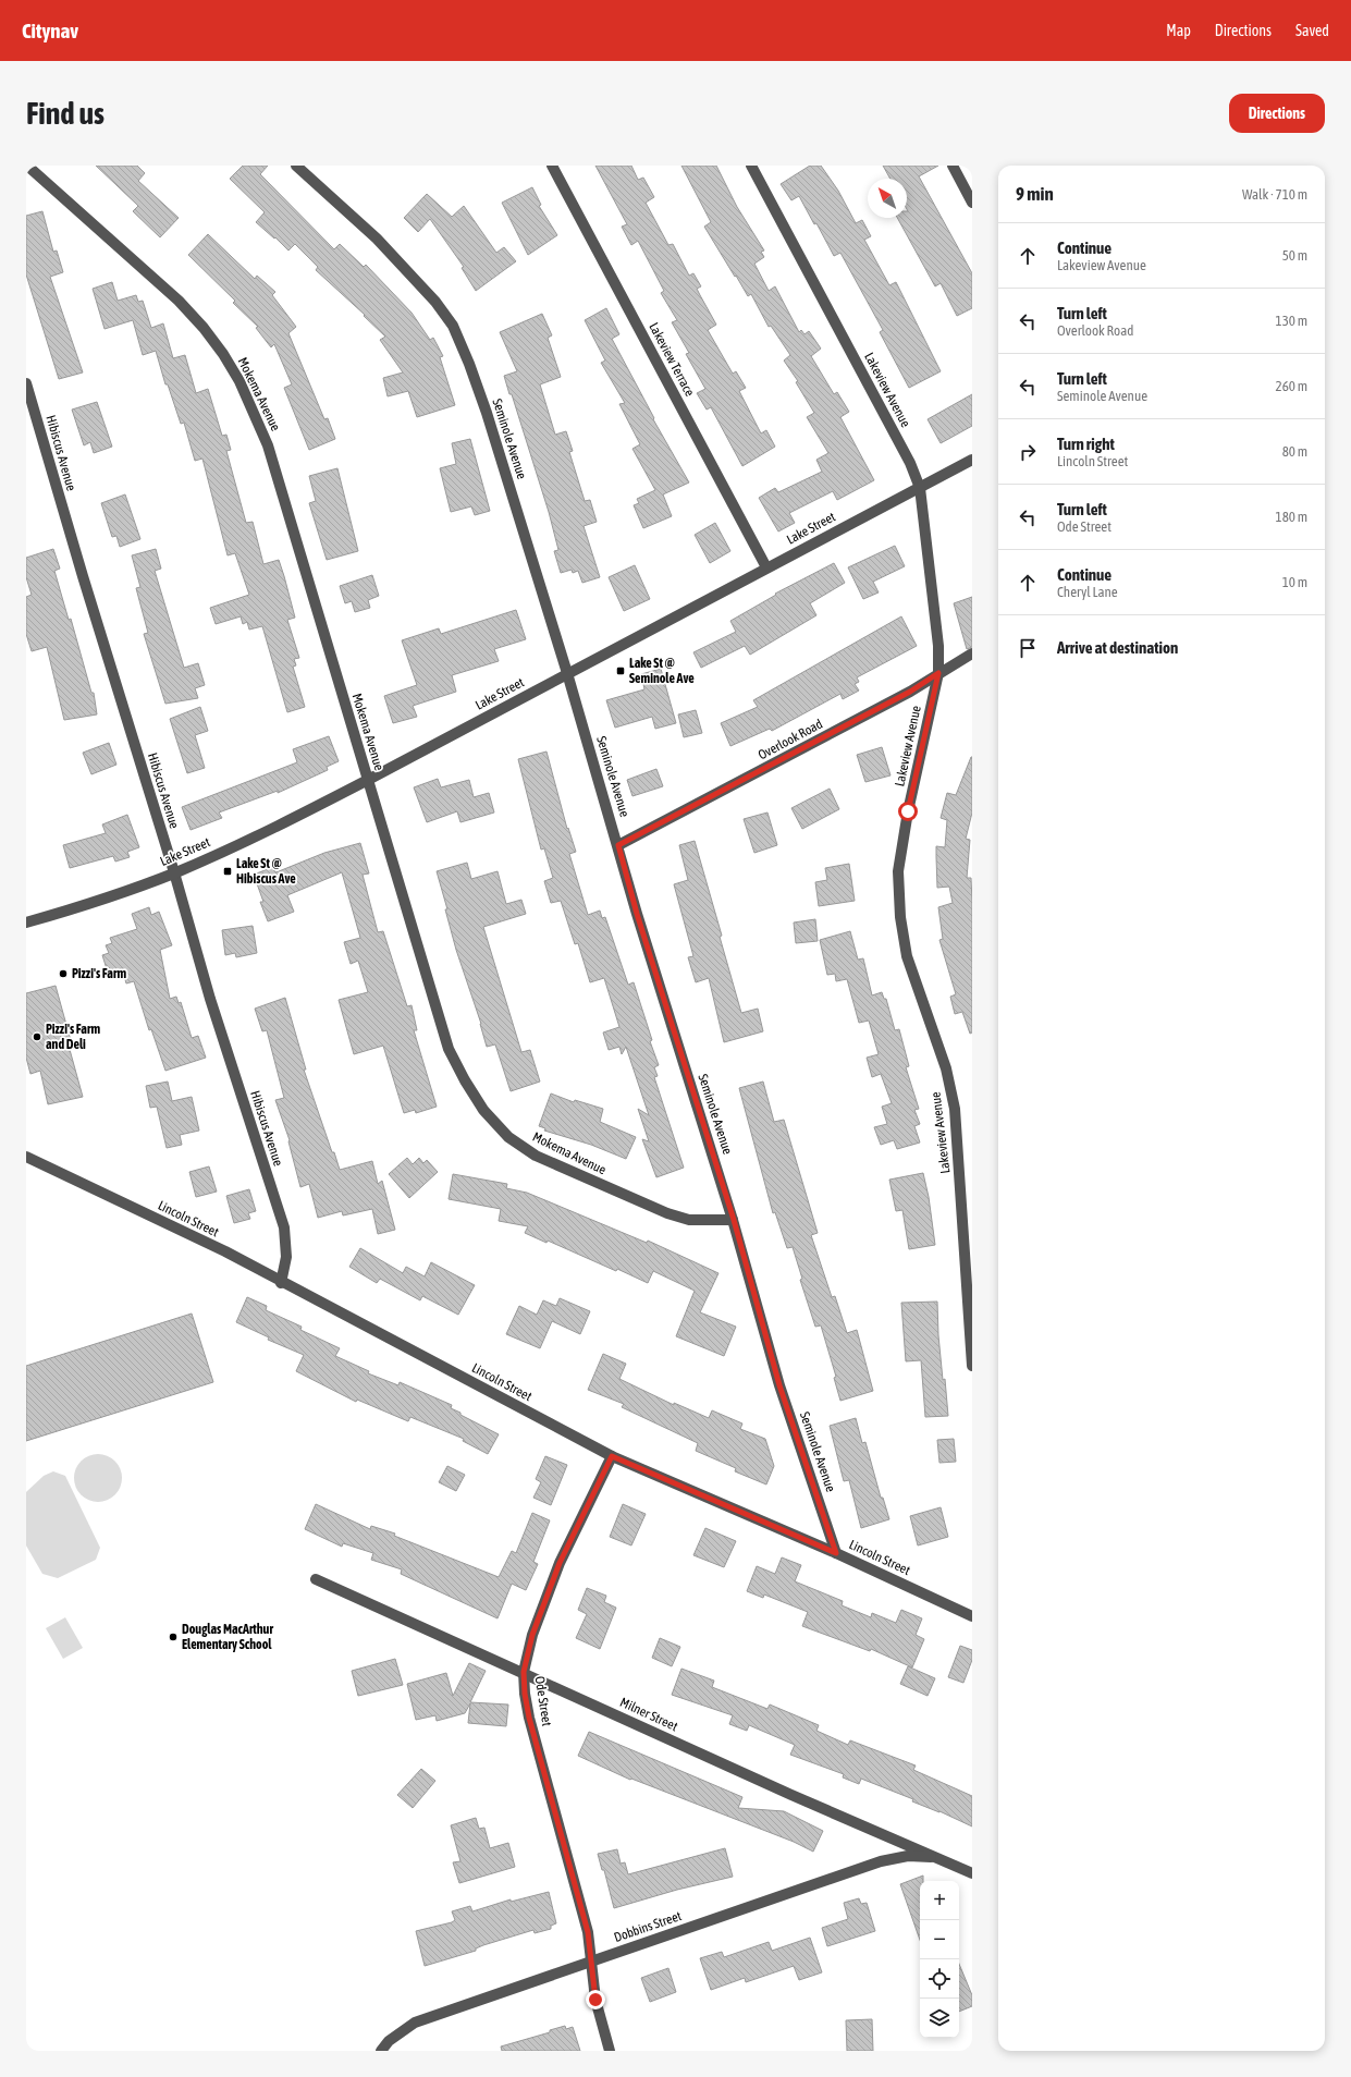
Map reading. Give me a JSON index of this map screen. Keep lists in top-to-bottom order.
{
  "streets": {
    "street": [
      "Lakeview Terrace",
      "Lakeview Avenue",
      "Mokema Avenue",
      "Seminole Avenue",
      "Hibiscus Avenue",
      "Lake Street",
      "Overlook Road",
      "Lincoln Street",
      "Ode Street",
      "Milner Street",
      "Dobbins Street"
    ]
  },
  "crossings": [
    ["Lakeview Terrace", "Lake Street"],
    ["Lakeview Avenue", "Lake Street"],
    ["Lakeview Avenue", "Overlook Road"],
    ["Mokema Avenue", "Seminole Avenue"],
    ["Mokema Avenue", "Lake Street"],
    ["Seminole Avenue", "Lake Street"],
    ["Seminole Avenue", "Overlook Road"],
    ["Seminole Avenue", "Lincoln Street"],
    ["Hibiscus Avenue", "Lake Street"],
    ["Hibiscus Avenue", "Lincoln Street"],
    ["Lincoln Street", "Ode Street"],
    ["Ode Street", "Milner Street"],
    ["Ode Street", "Dobbins Street"],
    ["Milner Street", "Dobbins Street"]
  ],
  "places": {
    "transit": ["Lake St @ Seminole Ave", "Lake St @ Hibiscus Ave"],
    "other": ["Pizzi's Farm", "Pizzi's Farm and Deli", "Douglas MacArthur Elementary School"]
  },
  "north": "top left",
  "page": {
    "header": "Citynav",
    "nav": ["Map", "Directions", "Saved"],
    "buttons": "Directions",
    "title": "Find us",
    "heading": ["9 min", "Walk · 710 m"],
    "list": [
      ["Continue", "Lakeview Avenue", "50 m"],
      ["Turn left", "Overlook Road", "130 m"],
      ["Turn left", "Seminole Avenue", "260 m"],
      ["Turn right", "Lincoln Street", "80 m"],
      ["Turn left", "Ode Street", "180 m"],
      ["Continue", "Cheryl Lane", "10 m"],
      "Arrive at destination"
    ],
    "map_buttons": ["+", "−"]
  }
}
